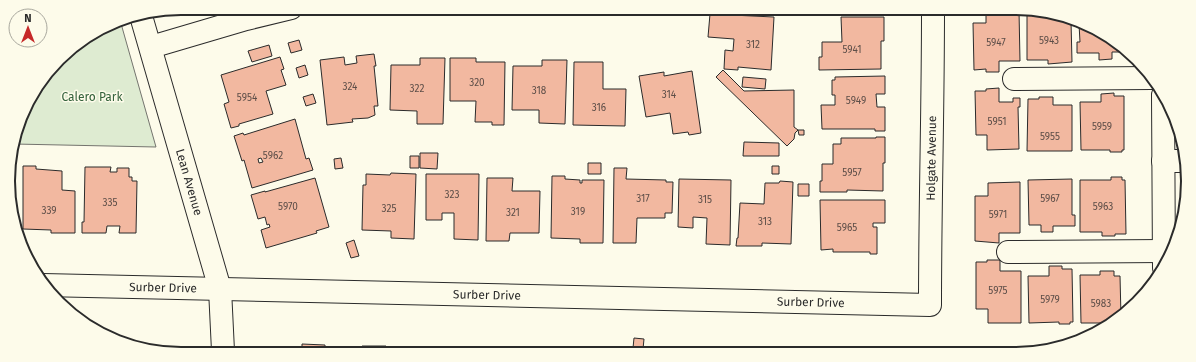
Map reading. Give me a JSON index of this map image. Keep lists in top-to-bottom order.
{
  "streets": {
    "street": ["Holgate Avenue", "Lean Avenue", "Surber Drive"]
  },
  "crossings": [
    ["Holgate Avenue", "Surber Drive"],
    ["Lean Avenue", "Surber Drive"]
  ],
  "parks": ["Calero Park"],
  "house_numbers": [
    "5943",
    "5947",
    "312",
    "5941",
    "320",
    "324",
    "322",
    "318",
    "314",
    "5954",
    "5949",
    "316",
    "5951",
    "5959",
    "5955",
    "5962",
    "5957",
    "323",
    "317",
    "5967",
    "315",
    "335",
    "5970",
    "5963",
    "325",
    "339",
    "319",
    "321",
    "5971",
    "313",
    "5965",
    "5975",
    "5979",
    "5983"
  ],
  "north": "top"
}
